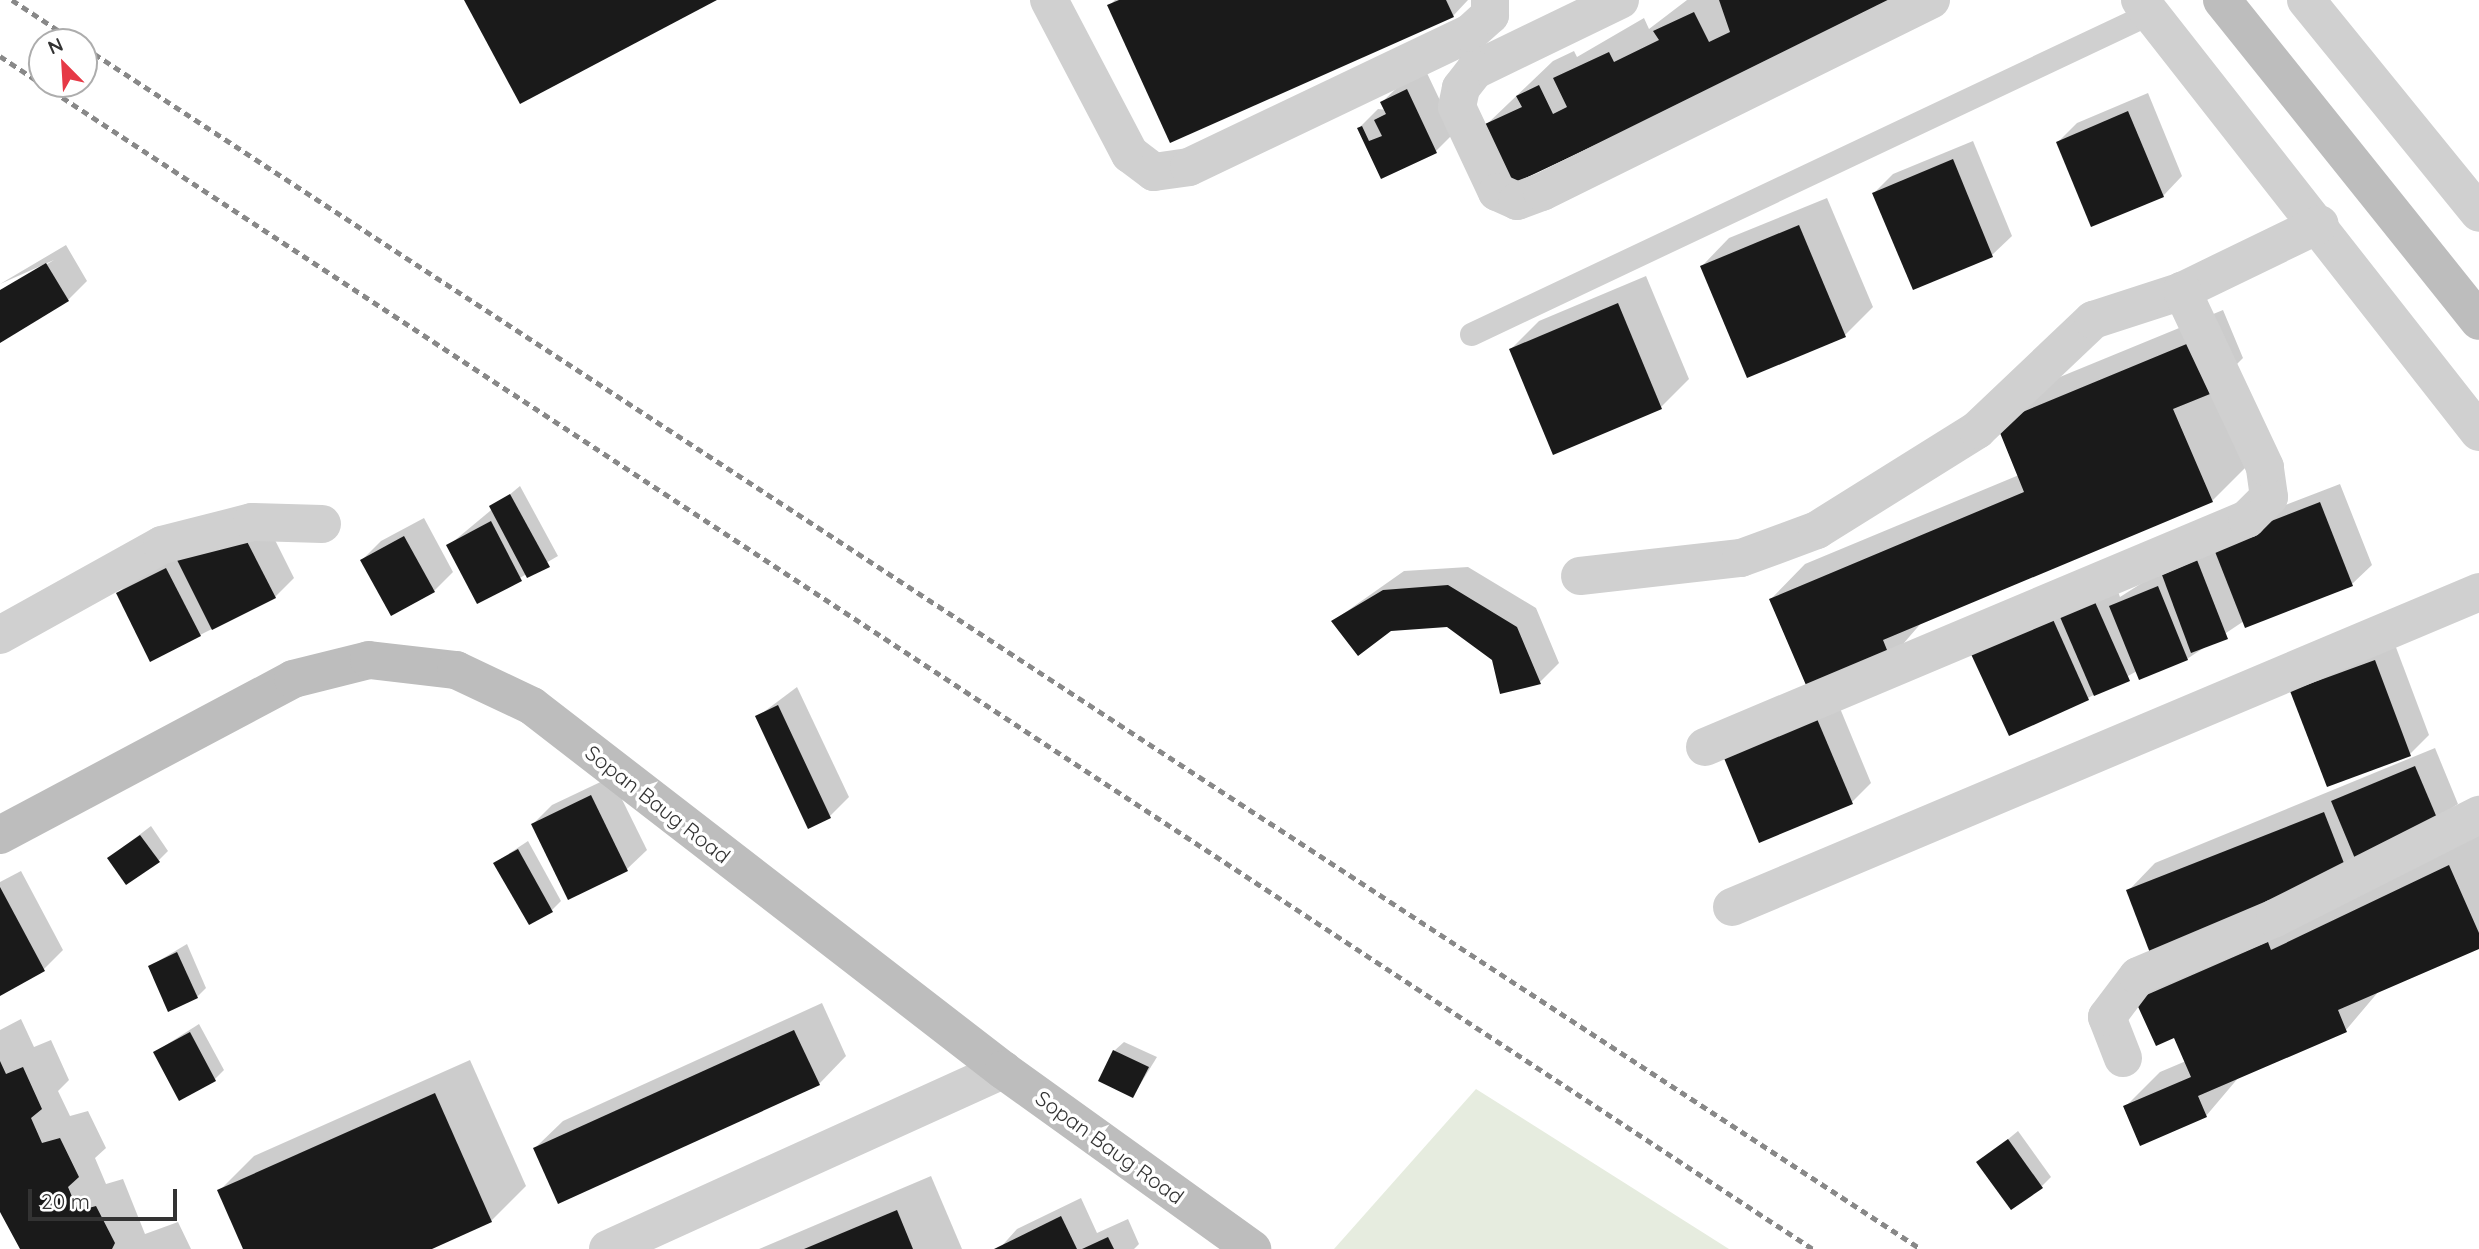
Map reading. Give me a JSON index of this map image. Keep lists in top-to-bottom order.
{
  "streets": {
    "street": ["Sopan Baug Road"]
  },
  "scale_bar": "20 m",
  "north": "top left"
}
